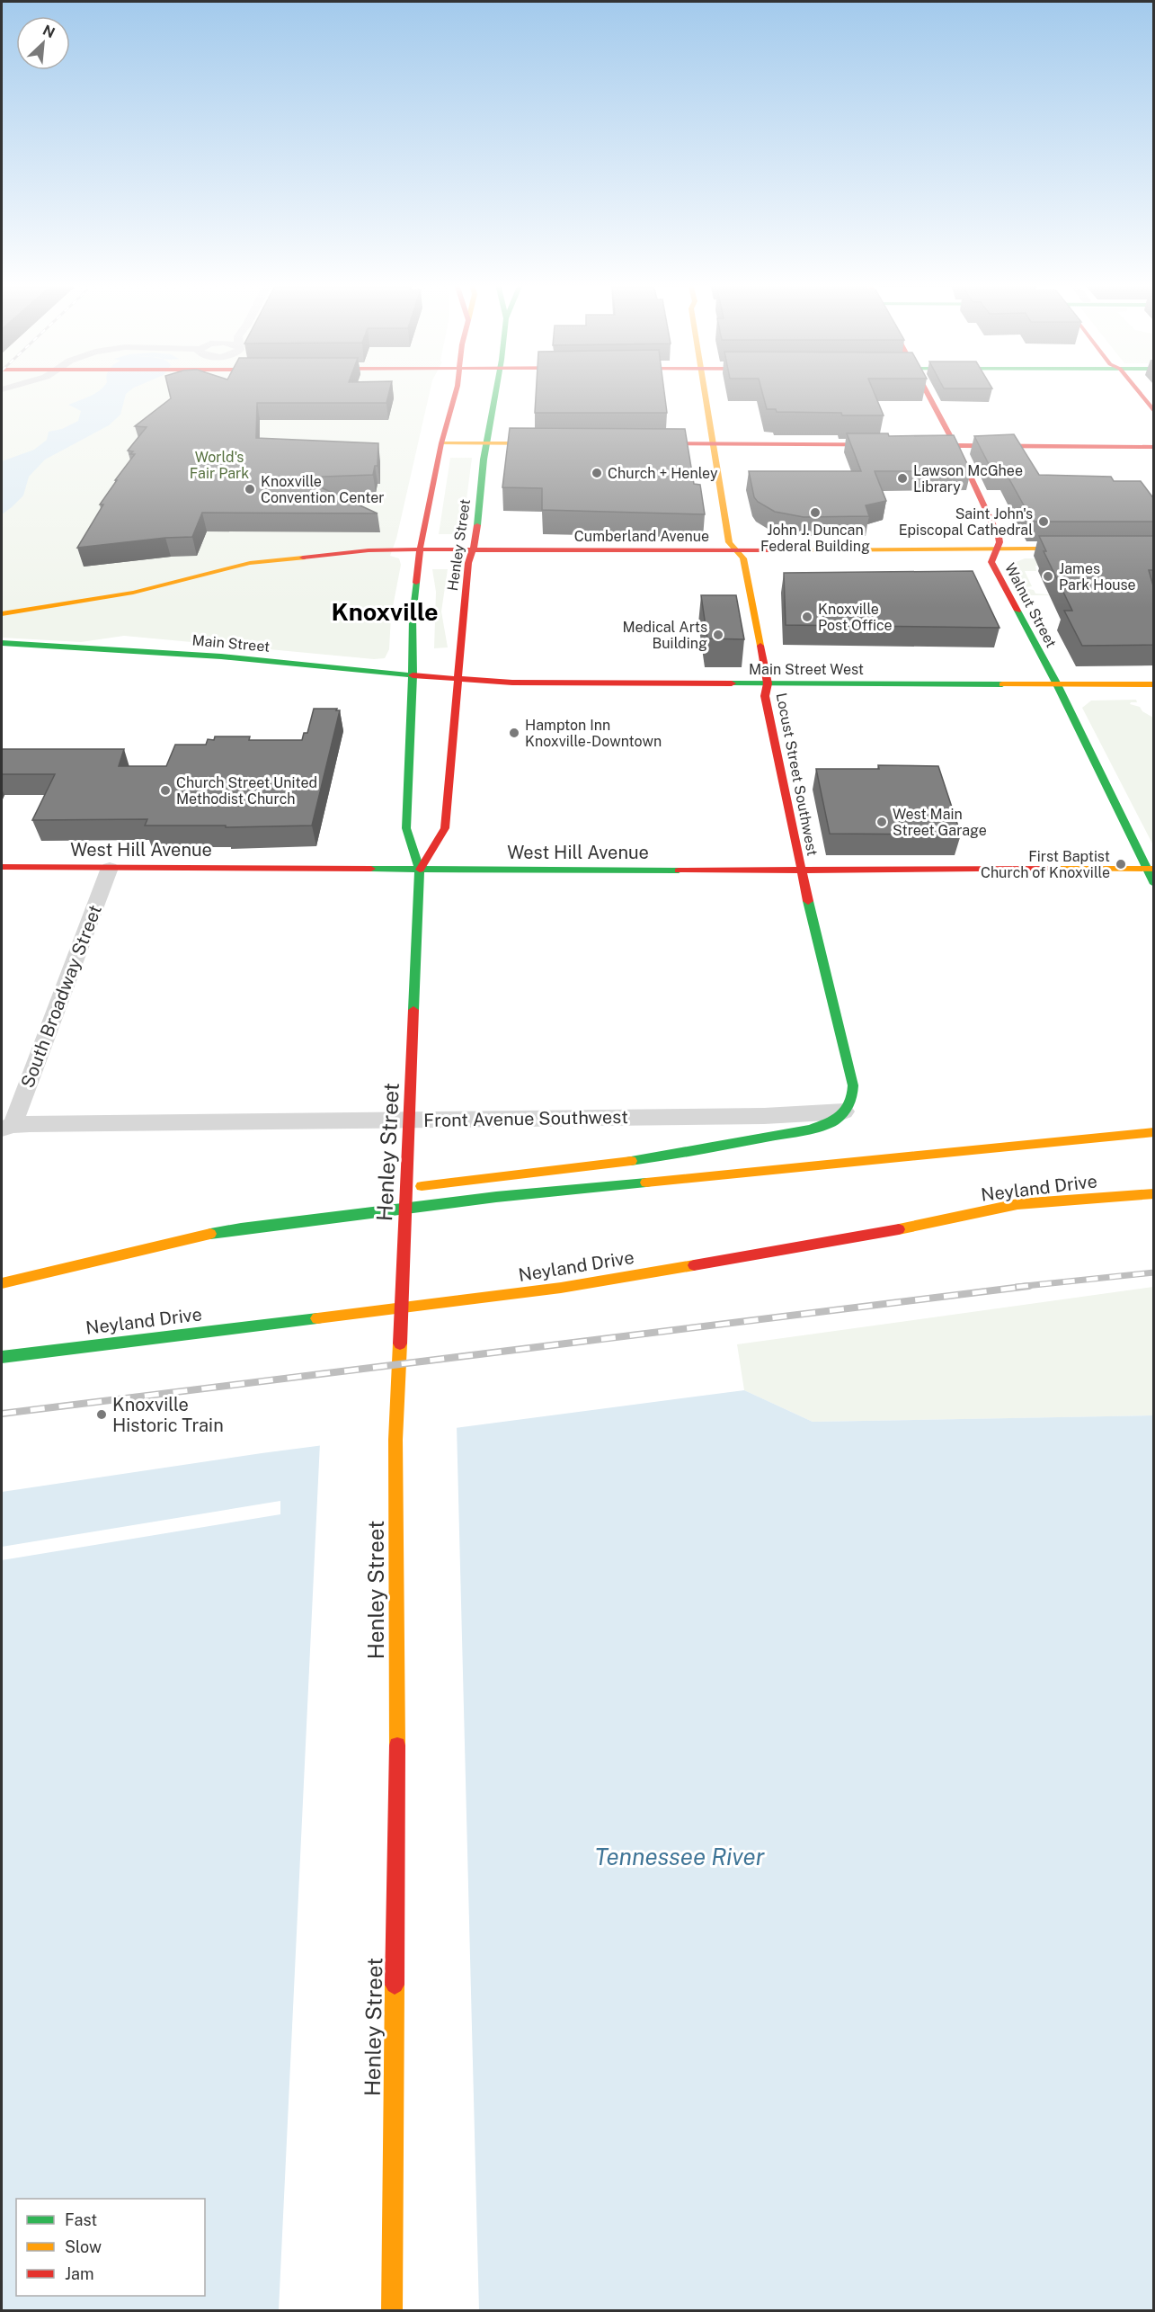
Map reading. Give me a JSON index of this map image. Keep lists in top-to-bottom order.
{
  "streets": {
    "main road": [
      "Cumberland Avenue",
      "Henley Street",
      "Walnut Street",
      "Main Street",
      "Main Street West",
      "Locust Street Southwest",
      "West Hill Avenue",
      "Neyland Drive"
    ],
    "street": ["South Broadway Street", "Front Avenue Southwest"]
  },
  "crossings": [
    ["Cumberland Avenue", "Henley Street"],
    ["Cumberland Avenue", "Walnut Street"],
    ["Cumberland Avenue", "Locust Street Southwest"],
    ["Henley Street", "Main Street"],
    ["Henley Street", "Main Street West"],
    ["Henley Street", "West Hill Avenue"],
    ["Walnut Street", "Main Street West"],
    ["Walnut Street", "West Hill Avenue"],
    ["Main Street", "Main Street West"],
    ["Main Street West", "Locust Street Southwest"],
    ["Locust Street Southwest", "West Hill Avenue"],
    ["Locust Street Southwest", "Front Avenue Southwest"],
    ["West Hill Avenue", "South Broadway Street"],
    ["South Broadway Street", "Front Avenue Southwest"]
  ],
  "districts": ["Knoxville"],
  "water": ["Tennessee River"],
  "parks": ["World's Fair Park"],
  "places": [
    "Church + Henley",
    "Lawson McGhee Library",
    "Knoxville Convention Center",
    "John J. Duncan Federal Building",
    "Saint John's Episcopal Cathedral",
    "James Park House",
    "Knoxville Post Office",
    "Medical Arts Building",
    "Hampton Inn Knoxville-Downtown",
    "Church Street United Methodist Church",
    "West Main Street Garage",
    "First Baptist Church of Knoxville",
    "Knoxville Historic Train"
  ],
  "legend": ["Fast", "Slow", "Jam"],
  "north": "top right"
}
